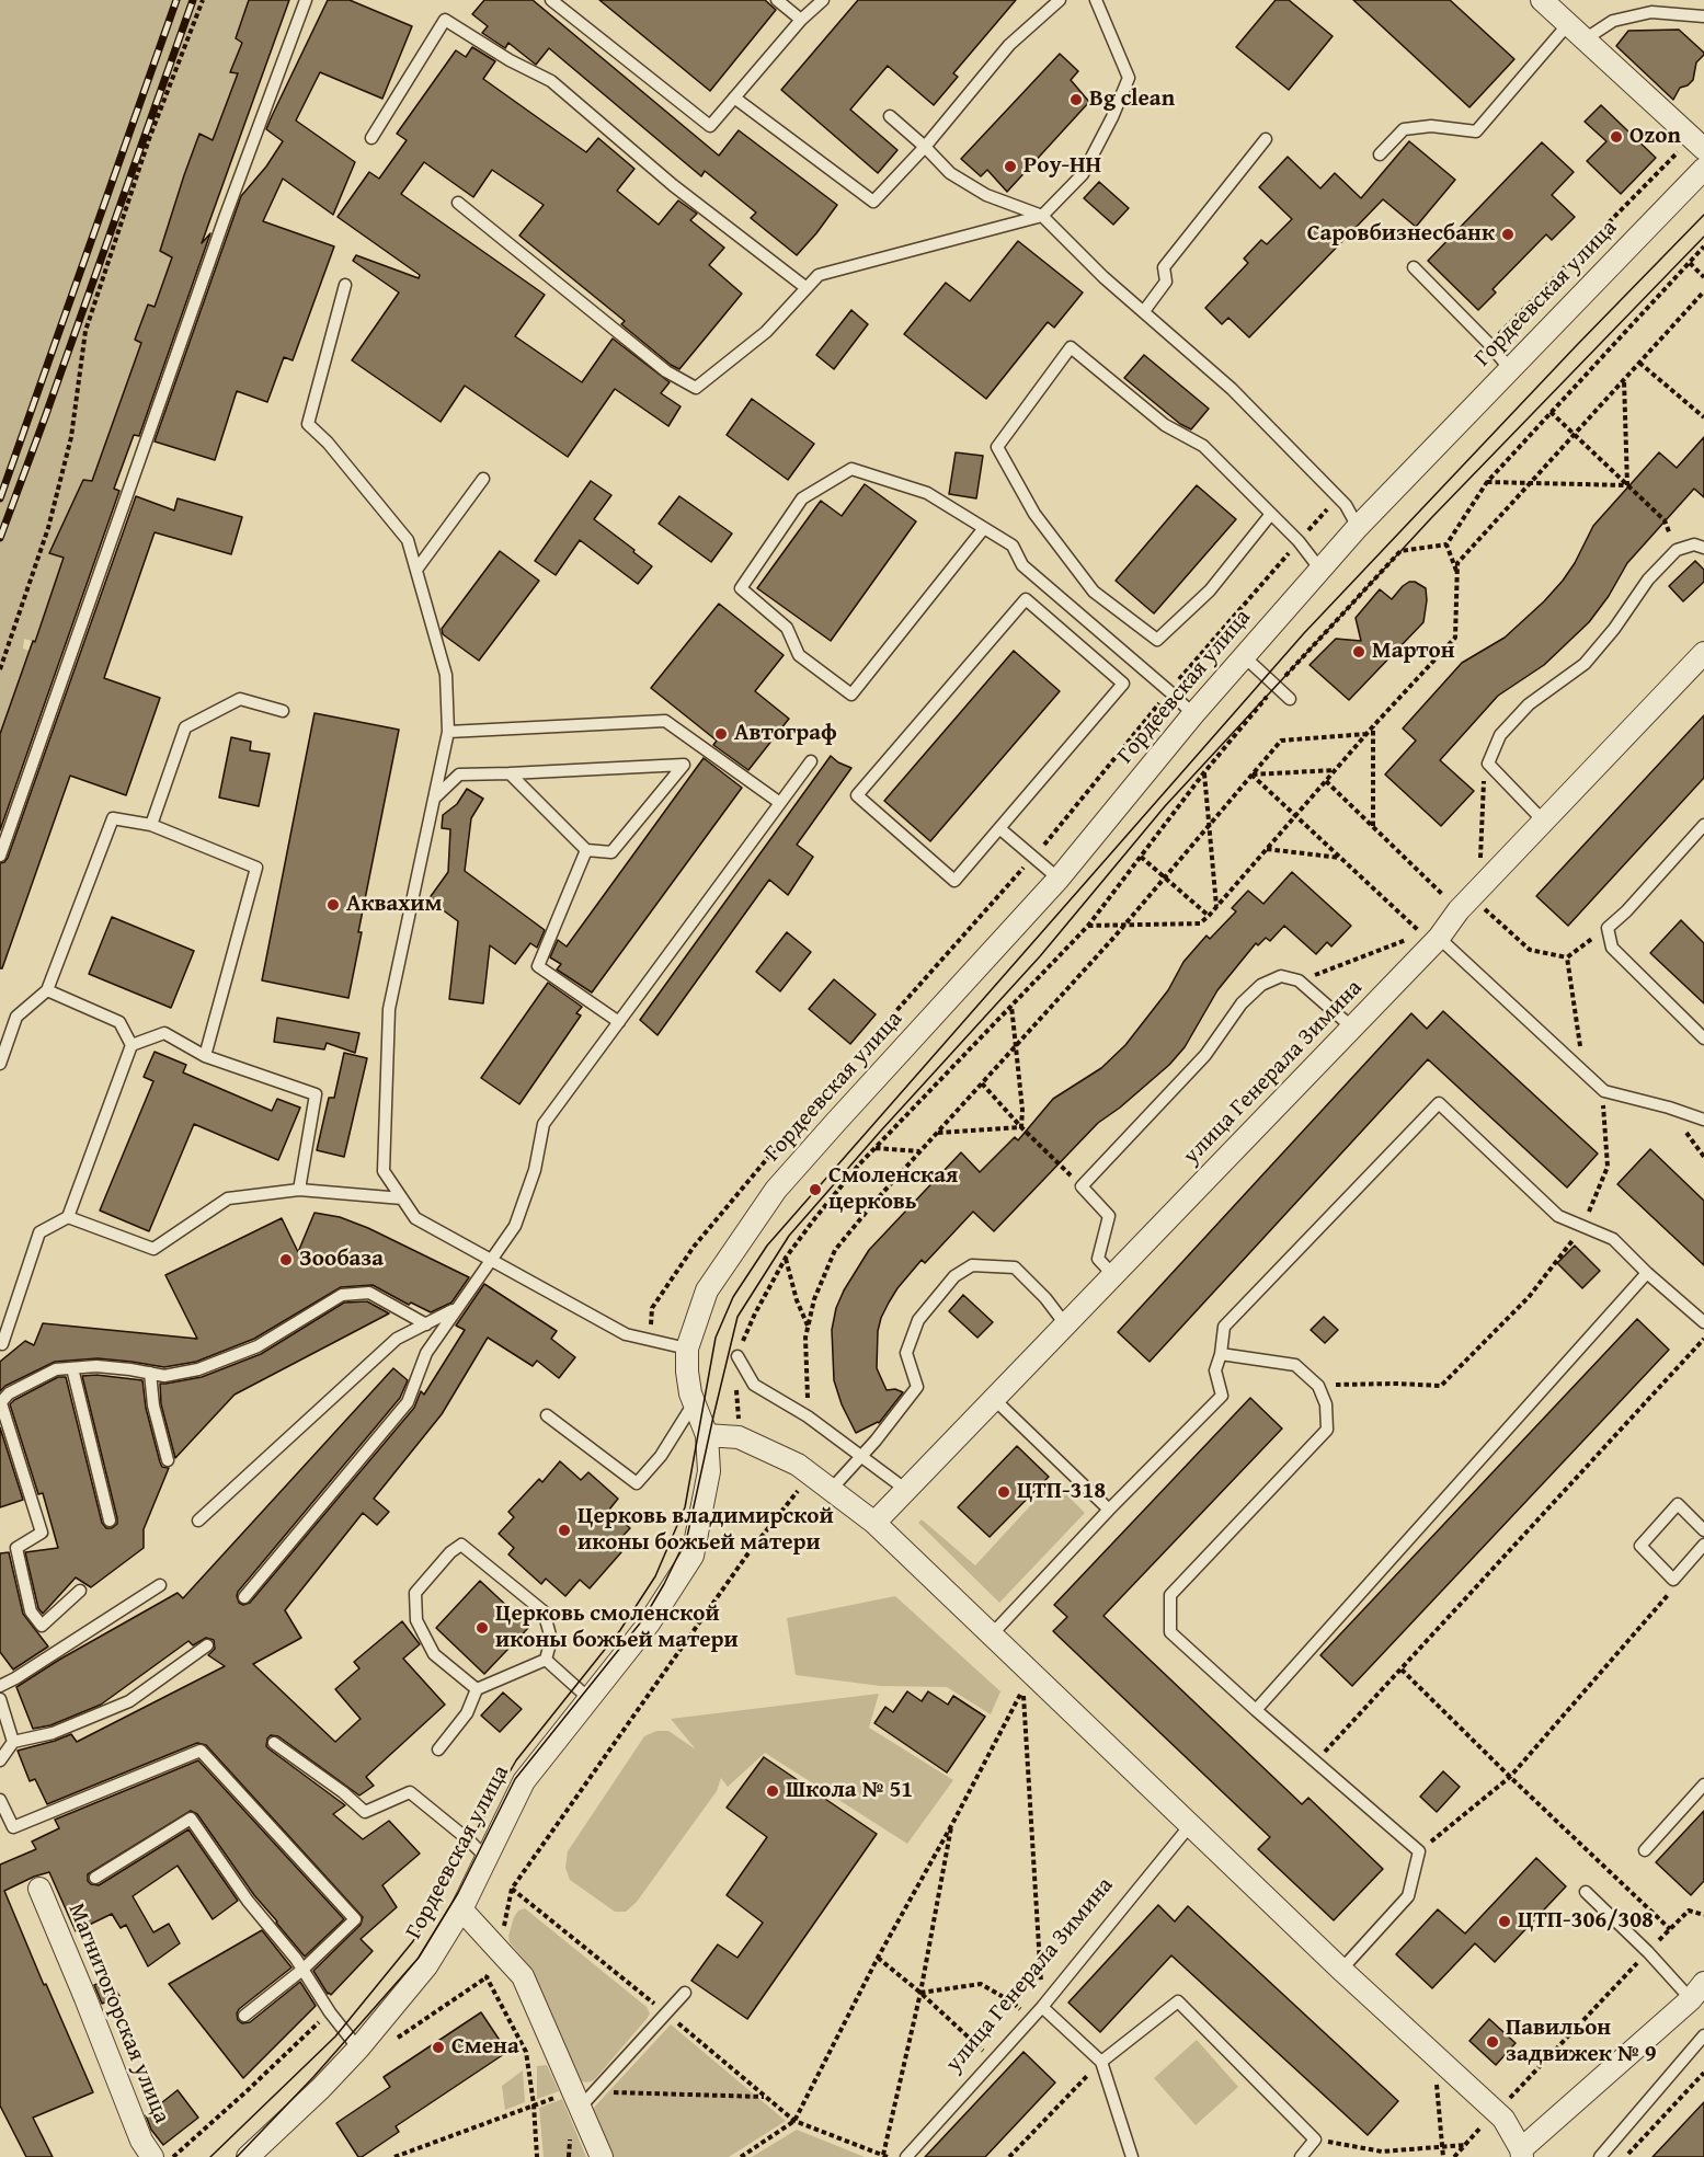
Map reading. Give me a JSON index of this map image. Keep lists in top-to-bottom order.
{
  "streets": {
    "street": ["Гордеевская улица", "улица Генерала Зимина", "Магнитогорская улица"]
  },
  "places": [
    "Bg clean",
    "Ozon",
    "Роу-НН",
    "Саровбизнесбанк",
    "Мартон",
    "Автограф",
    "Аквахим",
    "Смоленская церковь",
    "Зообаза",
    "ЦТП-318",
    "Церковь владимирской иконы божьей матери",
    "Церковь смоленской иконы божьей матери",
    "Школа № 51",
    "ЦТП-306/308",
    "Павильон задвижек № 9",
    "Смена"
  ]
}
